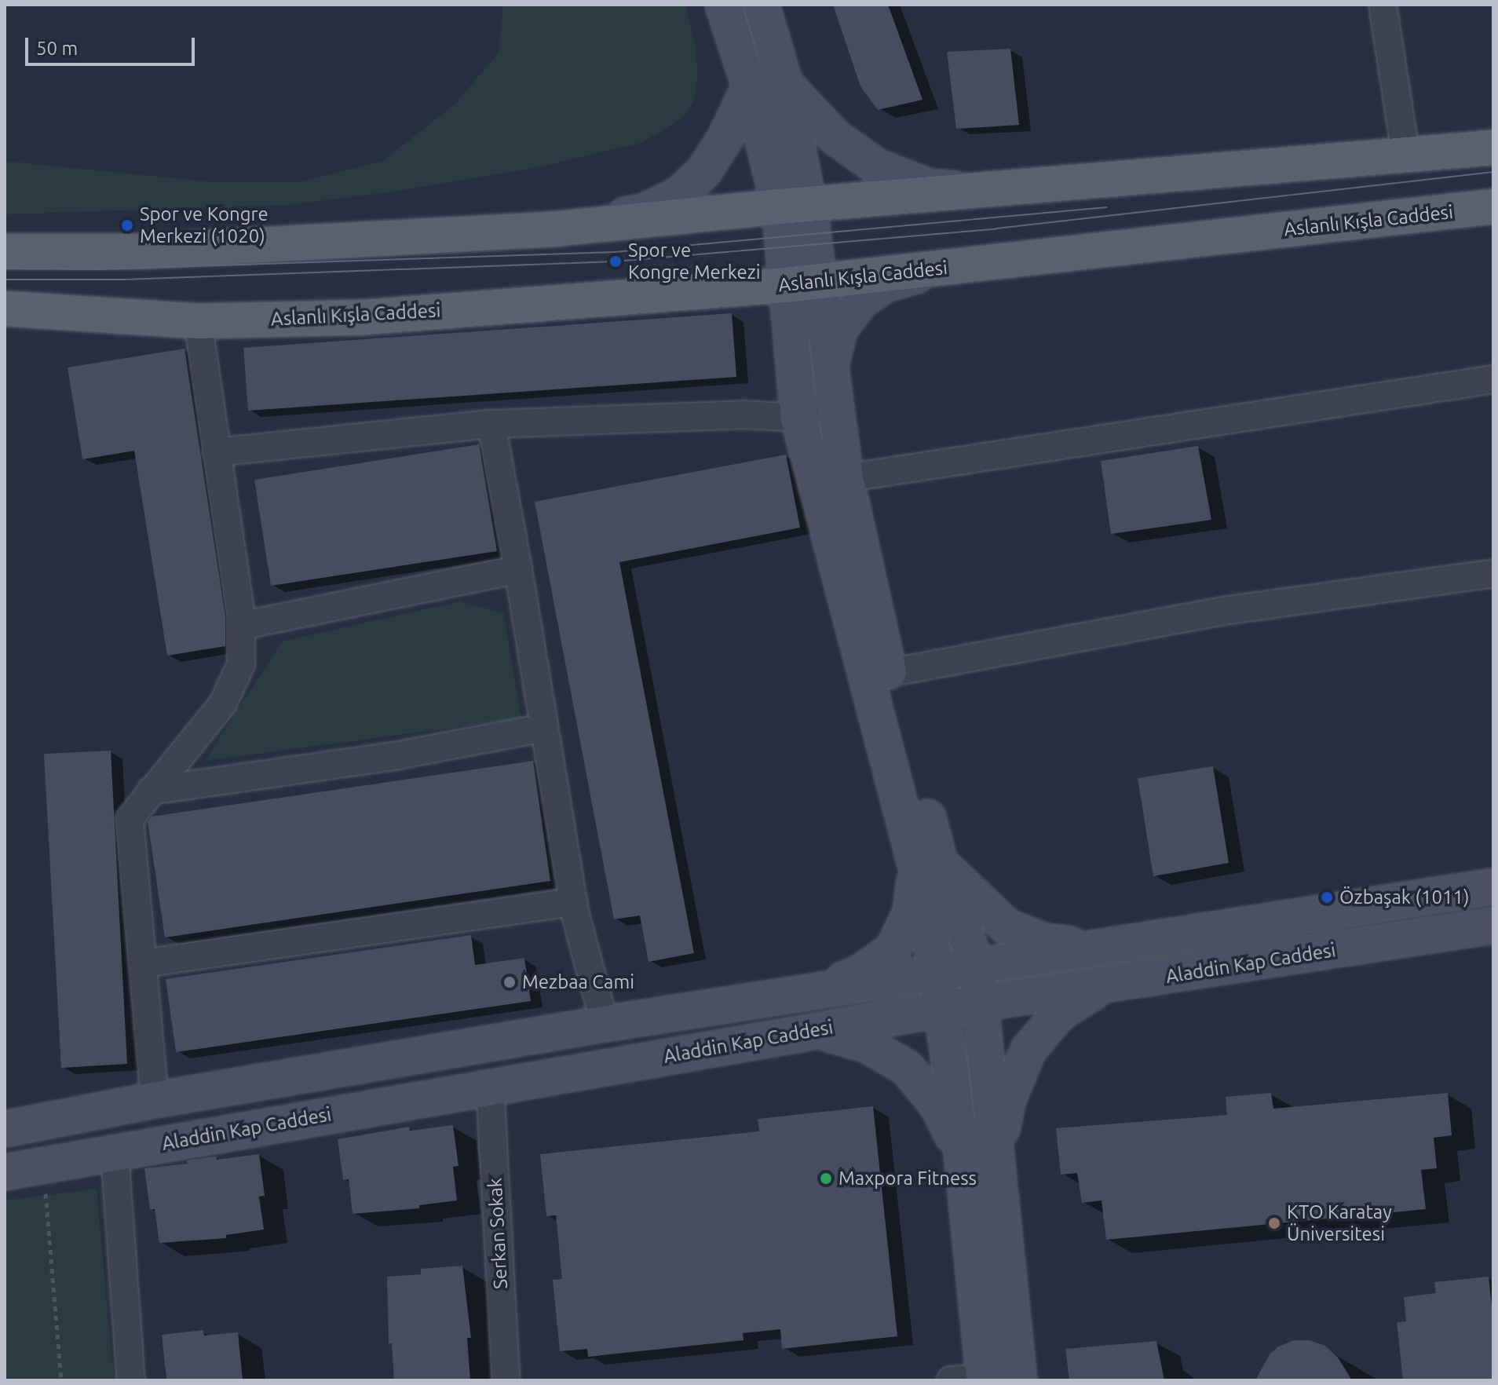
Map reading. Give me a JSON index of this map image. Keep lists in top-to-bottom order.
{
  "streets": {
    "main road": ["Aslanlı Kışla Caddesi"],
    "street": ["Aladdin Kap Caddesi", "Serkan Sokak"]
  },
  "crossings": [
    ["Aladdin Kap Caddesi", "Serkan Sokak"]
  ],
  "places": [
    "Spor ve Kongre Merkezi (1020)",
    "Spor ve Kongre Merkezi",
    "Özbaşak (1011)",
    "Mezbaa Cami",
    "Maxpora Fitness",
    "KTO Karatay Üniversitesi"
  ],
  "scale_bar": "50 m"
}
